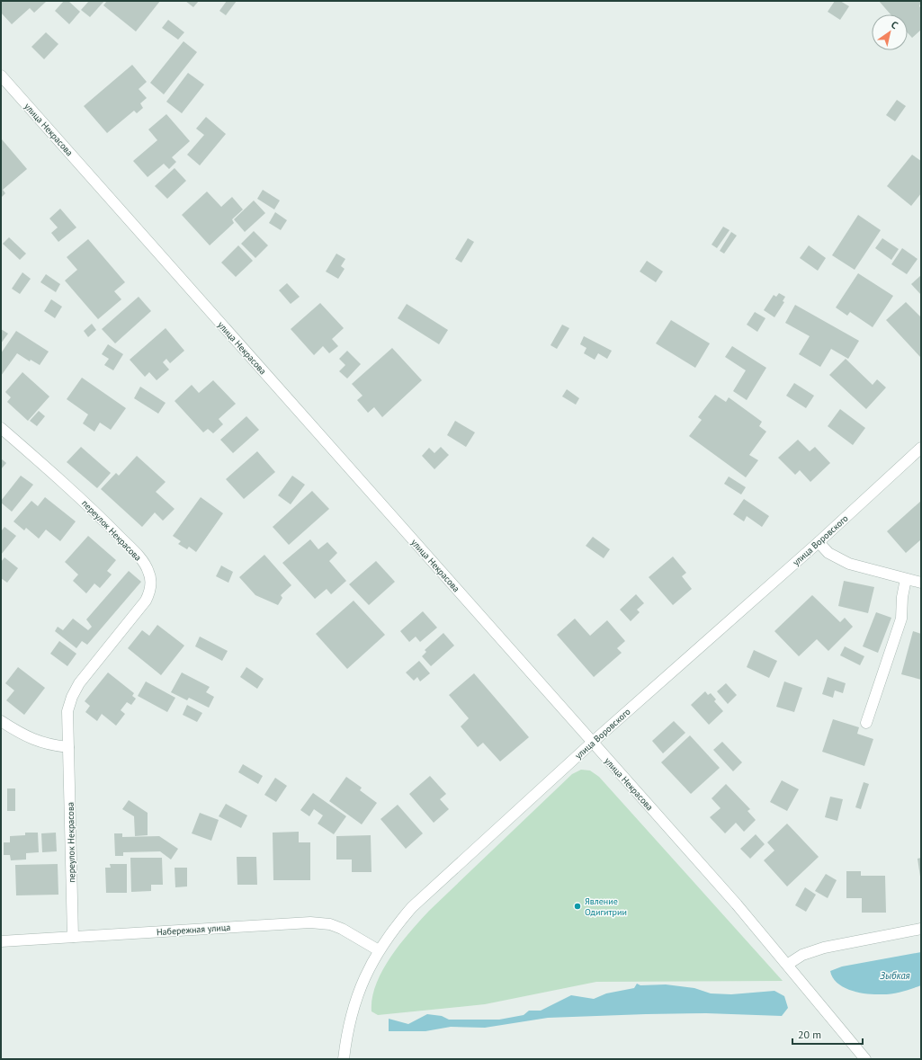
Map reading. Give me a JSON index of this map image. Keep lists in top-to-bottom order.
{
  "streets": {
    "street": [
      "улица Некрасова",
      "переулок Некрасова",
      "улица Воровского",
      "Набережная улица"
    ]
  },
  "crossings": [
    ["улица Некрасова", "улица Воровского"],
    ["переулок Некрасова", "Набережная улица"],
    ["улица Воровского", "Набережная улица"]
  ],
  "water": ["Зыбкая"],
  "places": ["Явление Одигитрии"],
  "scale_bar": "20 m",
  "north": "top right"
}
